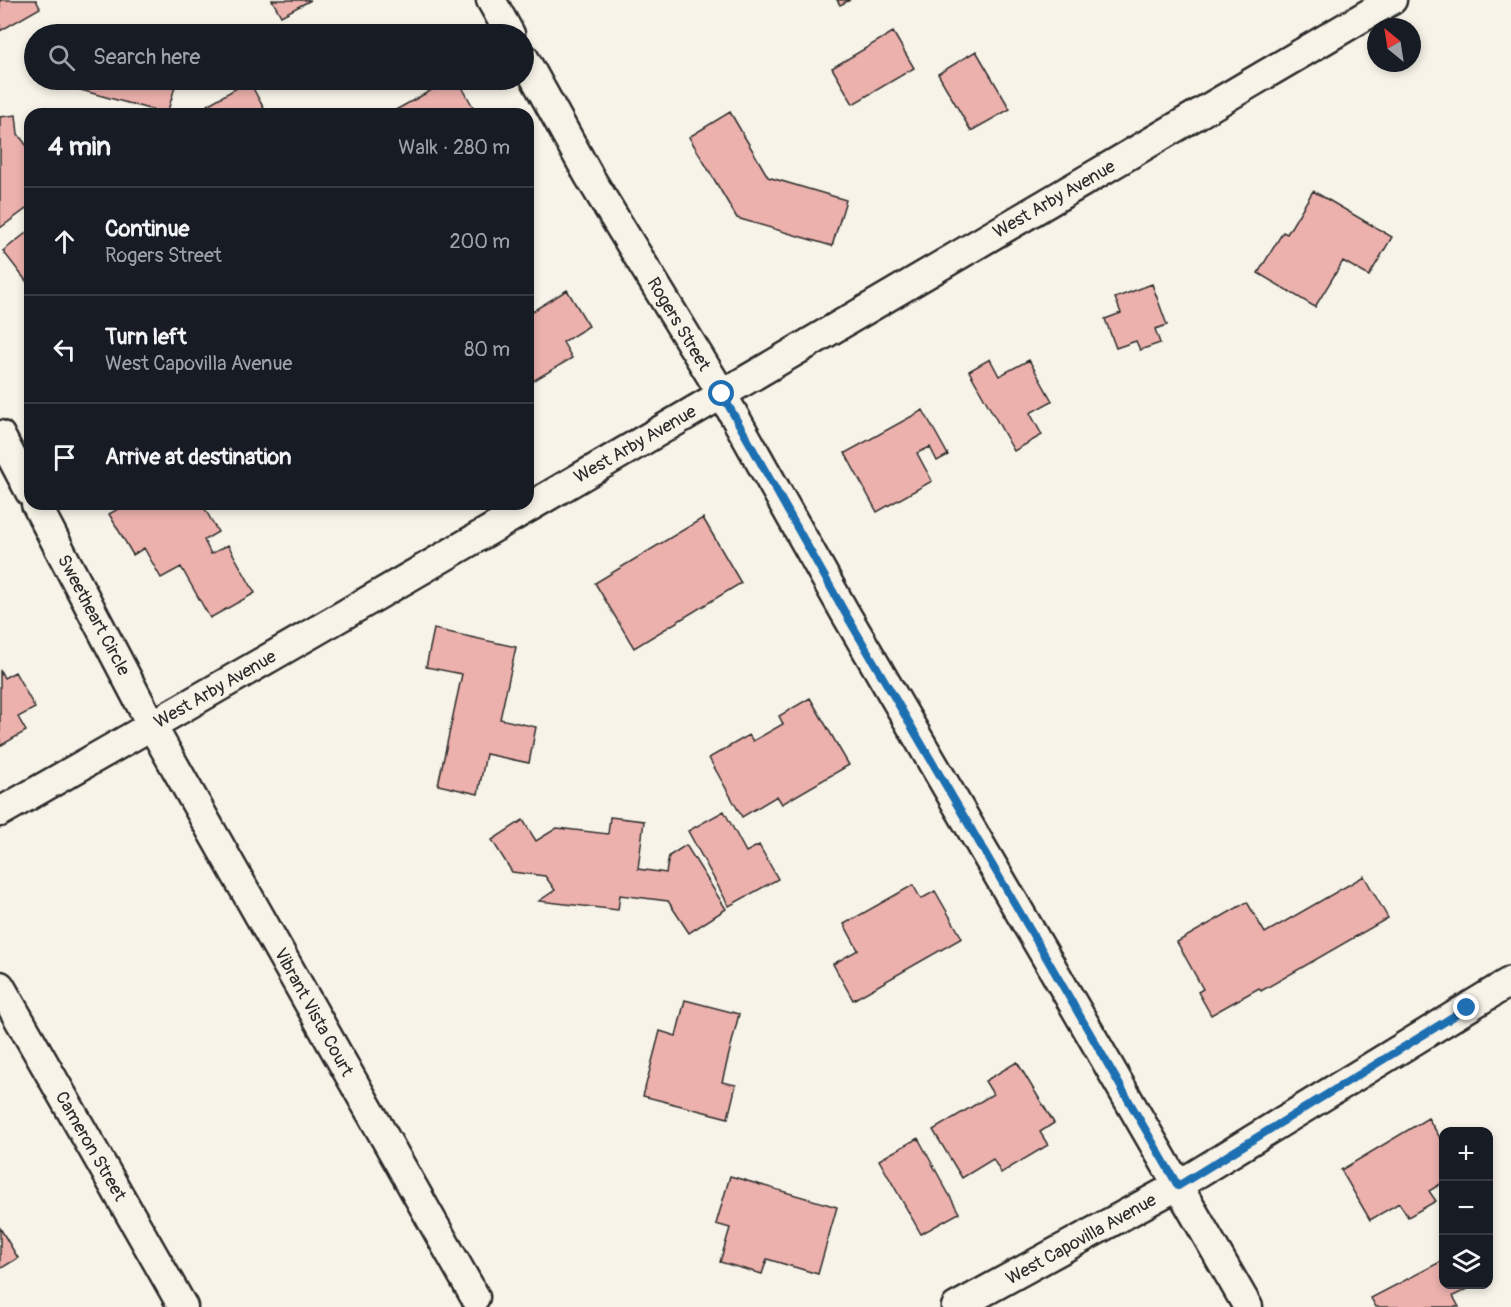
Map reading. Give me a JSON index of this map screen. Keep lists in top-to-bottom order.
{
  "streets": {
    "street": [
      "West Arby Avenue",
      "Rogers Street",
      "Sweetheart Circle",
      "Vibrant Vista Court",
      "Cameron Street",
      "West Capovilla Avenue"
    ]
  },
  "crossings": [
    ["West Arby Avenue", "Rogers Street"],
    ["West Arby Avenue", "Sweetheart Circle"],
    ["West Arby Avenue", "Vibrant Vista Court"],
    ["Rogers Street", "West Capovilla Avenue"],
    ["Sweetheart Circle", "Vibrant Vista Court"]
  ],
  "north": "top left",
  "page": {
    "search": "Search here",
    "heading": ["4 min", "Walk · 280 m"],
    "list": [
      ["Continue", "Rogers Street", "200 m"],
      ["Turn left", "West Capovilla Avenue", "80 m"],
      "Arrive at destination"
    ],
    "map_buttons": ["+", "−"]
  }
}
